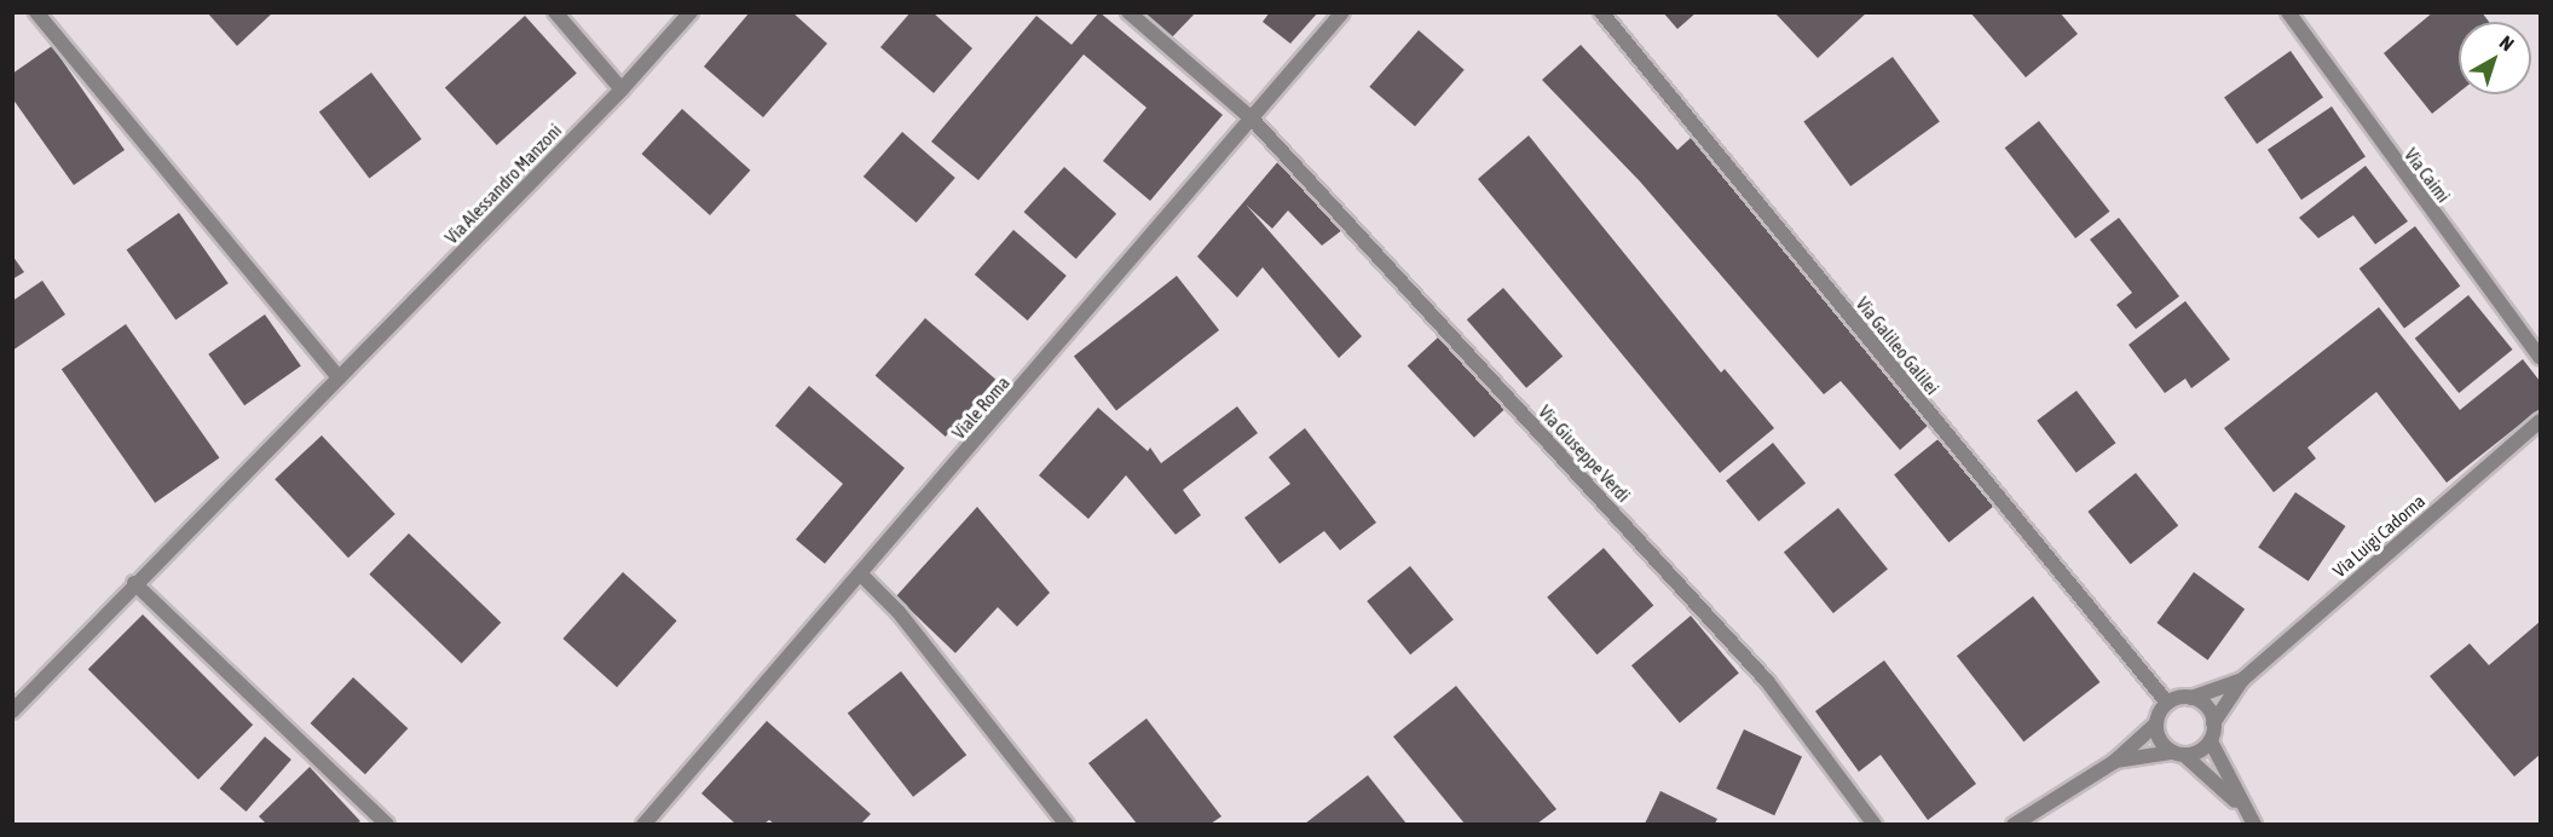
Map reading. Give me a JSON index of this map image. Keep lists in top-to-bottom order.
{
  "streets": {
    "street": [
      "Via Caimi",
      "Via Alessandro Manzoni",
      "Via Galileo Galilei",
      "Viale Roma",
      "Via Giuseppe Verdi",
      "Via Luigi Cadorna"
    ]
  },
  "crossings": [
    ["Via Galileo Galilei", "Via Luigi Cadorna"],
    ["Viale Roma", "Via Giuseppe Verdi"]
  ],
  "north": "top right"
}
